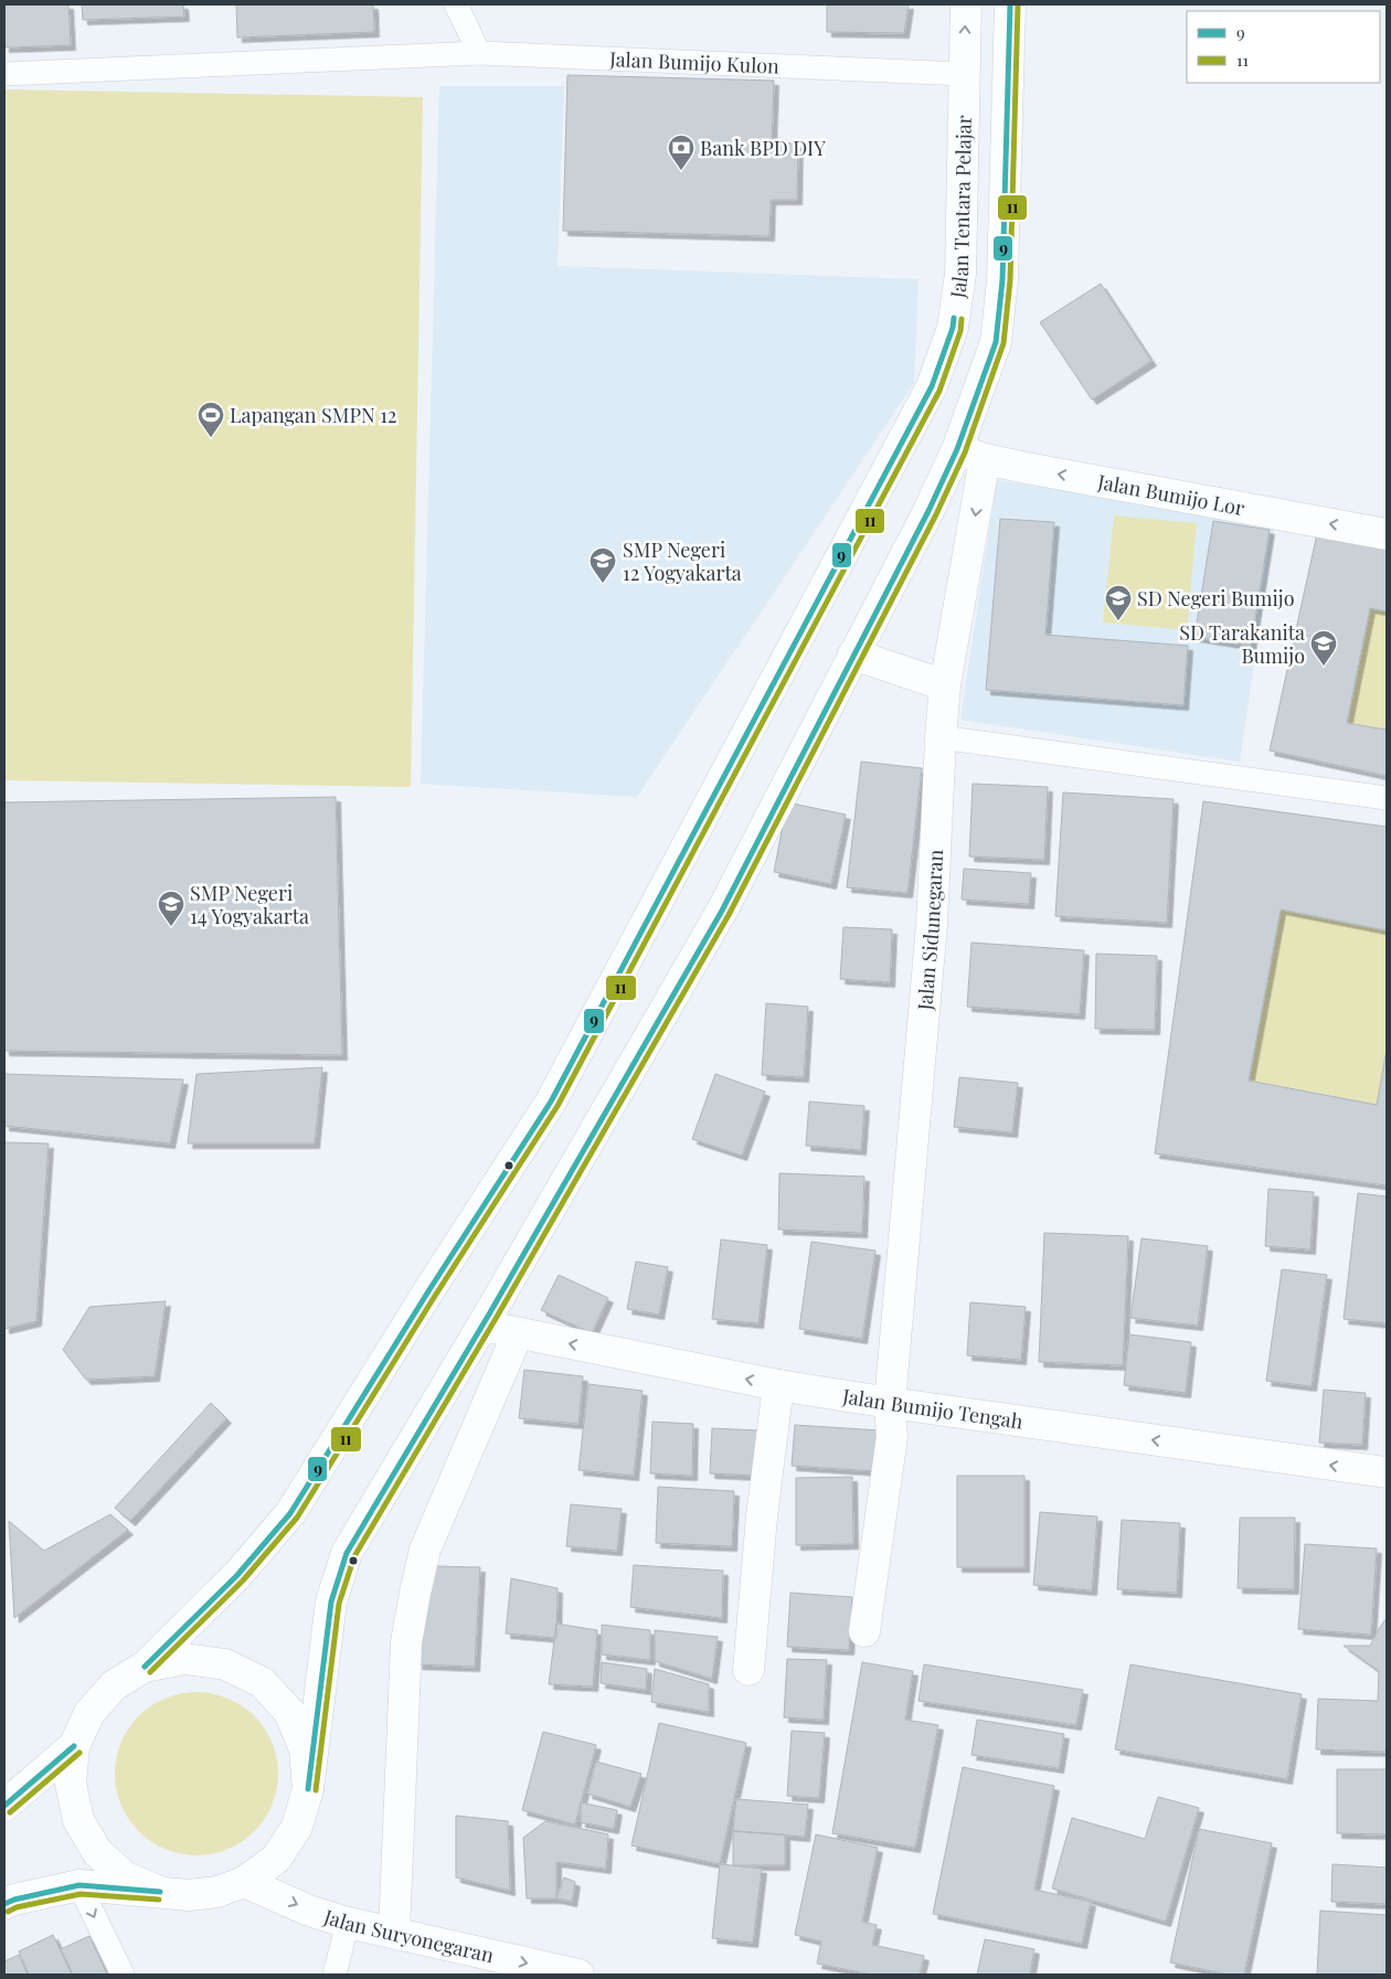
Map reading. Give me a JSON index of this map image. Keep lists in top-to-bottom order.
{
  "streets": {
    "main road": [
      "Jalan Tentara Pelajar",
      "Jalan Bumijo Lor",
      "Jalan Sidunegaran",
      "Jalan Bumijo Tengah",
      "Jalan Suryonegaran"
    ],
    "lane": ["Jalan Bumijo Kulon"]
  },
  "crossings": [
    ["Jalan Bumijo Kulon", "Jalan Tentara Pelajar"],
    ["Jalan Bumijo Lor", "Jalan Sidunegaran"],
    ["Jalan Sidunegaran", "Jalan Bumijo Tengah"]
  ],
  "one_way": ["Jalan Bumijo Lor", "Jalan Bumijo Tengah", "Jalan Suryonegaran"],
  "places": {
    "bank": ["Bank BPD DIY"],
    "sports": ["Lapangan SMPN 12"],
    "school or university": [
      "SMP Negeri 12 Yogyakarta",
      "SD Negeri Bumijo",
      "SD Tarakanita Bumijo",
      "SMP Negeri 14 Yogyakarta"
    ]
  },
  "lines": ["transit line 9", "transit line 11"],
  "legend": ["9", "11"]
}
